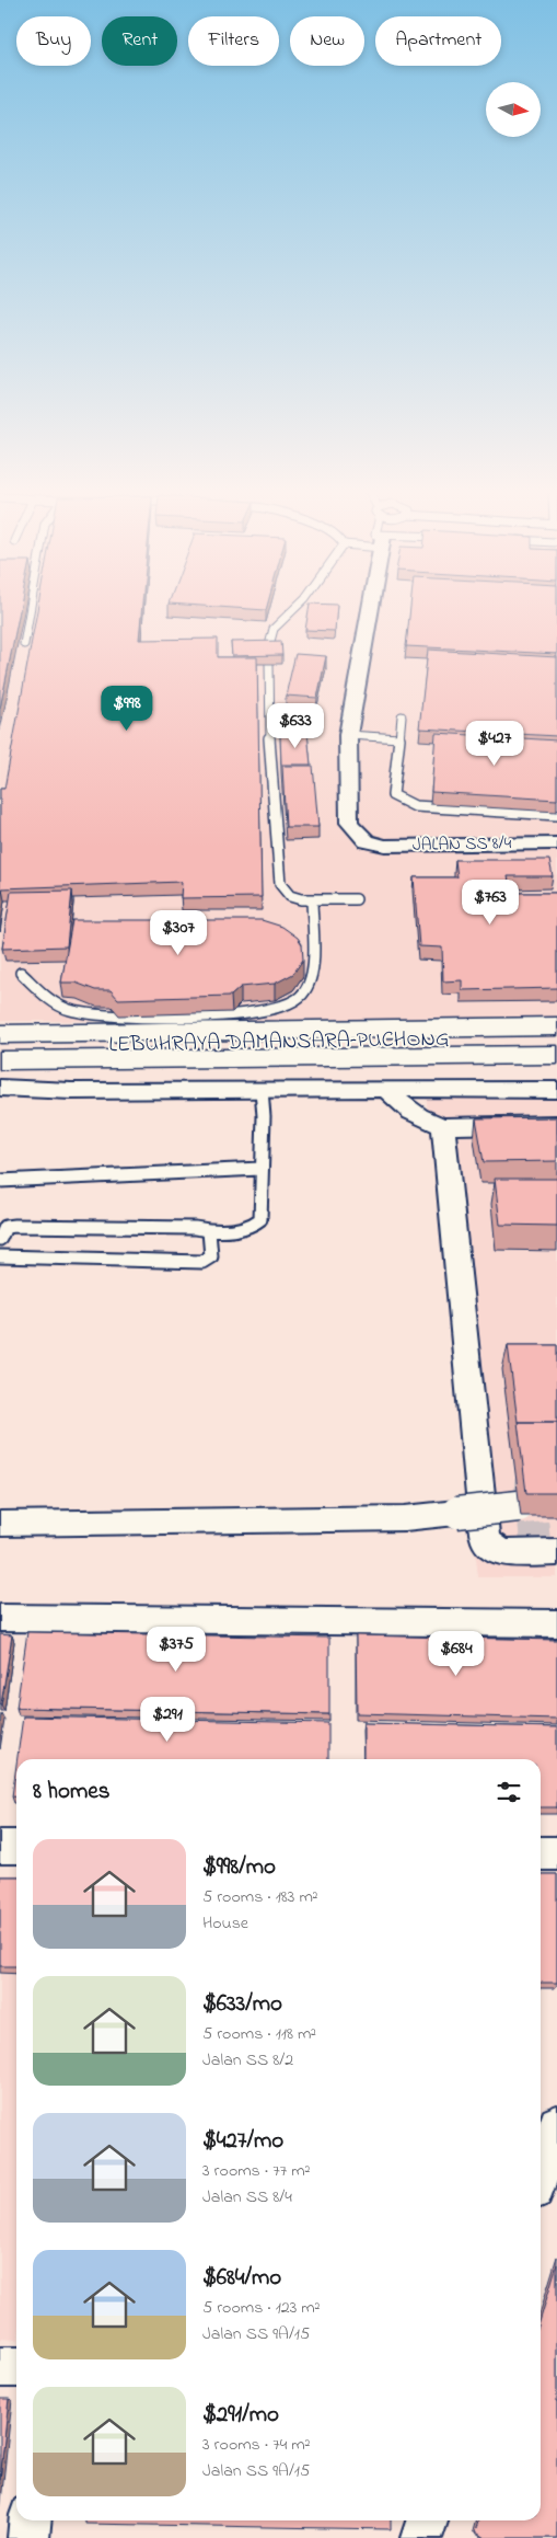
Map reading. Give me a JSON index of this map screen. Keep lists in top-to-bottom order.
{
  "streets": {
    "highway": ["LEBUHRAYA DAMANSARA–PUCHONG"],
    "street": ["JALAN SS 8/4"]
  },
  "north": "right",
  "page": {
    "chip": [
      "Buy",
      "Rent",
      "Filters",
      "New",
      "Apartment"
    ],
    "price": [
      "$998",
      "$633",
      "$427",
      "$763",
      "$307",
      "$375",
      "$684",
      "$291"
    ],
    "heading": "8 homes",
    "list": [
      {
        "name": "$998/mo",
        "note": "5 rooms · 183 m² · House"
      },
      {
        "name": "$633/mo",
        "note": "5 rooms · 118 m² · Jalan SS 8/2"
      },
      {
        "name": "$427/mo",
        "note": "3 rooms · 77 m² · Jalan SS 8/4"
      },
      {
        "name": "$684/mo",
        "note": "5 rooms · 123 m² · Jalan SS 9A/15"
      },
      {
        "name": "$291/mo",
        "note": "3 rooms · 74 m² · Jalan SS 9A/15"
      }
    ]
  }
}
